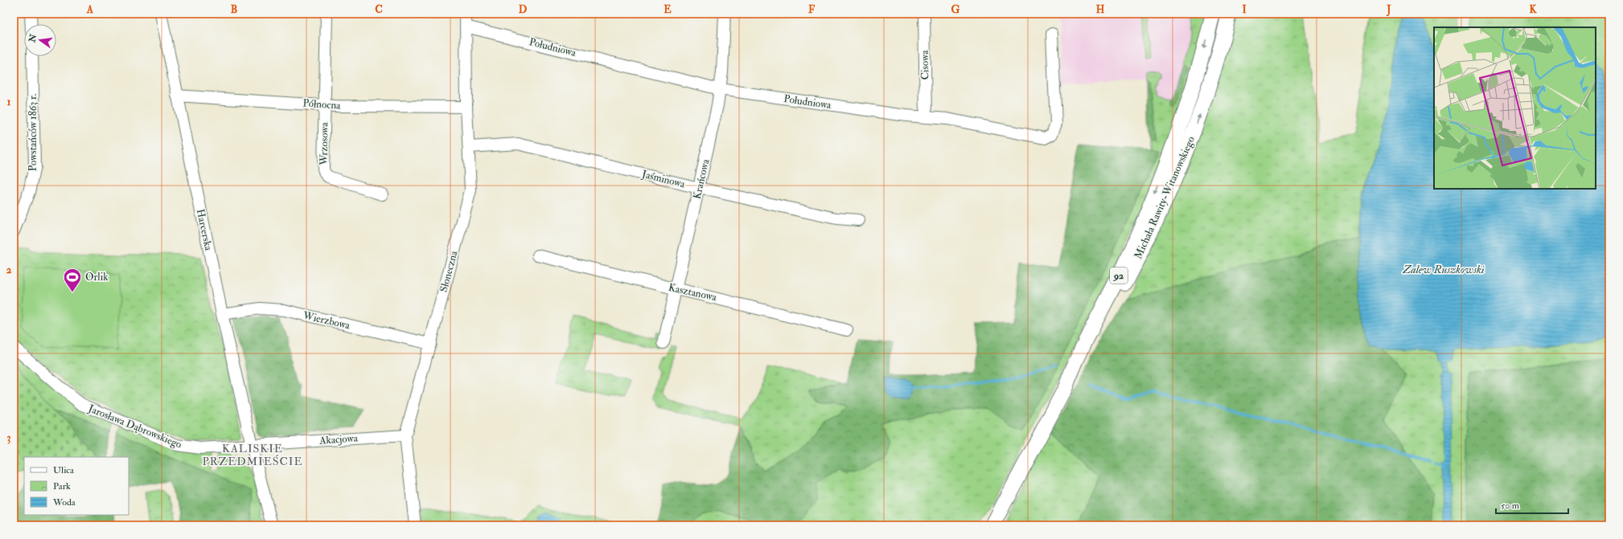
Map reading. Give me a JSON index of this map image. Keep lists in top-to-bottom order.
{
  "streets": {
    "main road": ["Michała Rawity-Witanowskiego", "92"],
    "street": [
      "Południowa",
      "Cisowa",
      "Północna",
      "Powstańców 1863 r.",
      "Wrzosowa",
      "Jaśminowa",
      "Krańcowa",
      "Harcerska",
      "Słoneczna",
      "Kasztanowa",
      "Wierzbowa",
      "Jarosława Dąbrowskiego",
      "Akacjowa"
    ]
  },
  "crossings": [
    ["Południowa", "Cisowa"],
    ["Południowa", "Krańcowa"],
    ["Południowa", "Słoneczna"],
    ["Północna", "Wrzosowa"],
    ["Północna", "Harcerska"],
    ["Północna", "Słoneczna"],
    ["Jaśminowa", "Krańcowa"],
    ["Jaśminowa", "Słoneczna"],
    ["Krańcowa", "Kasztanowa"],
    ["Harcerska", "Wierzbowa"],
    ["Harcerska", "Jarosława Dąbrowskiego"],
    ["Harcerska", "Akacjowa"],
    ["Słoneczna", "Wierzbowa"],
    ["Słoneczna", "Akacjowa"],
    ["Jarosława Dąbrowskiego", "Akacjowa"]
  ],
  "districts": ["KALISKIE PRZEDMIEŚCIE"],
  "water": ["Zalew Ruszkowski"],
  "places": {
    "sports": ["Orlik"]
  },
  "legend": ["Ulica", "Park", "Woda"],
  "scale_bar": "50 m",
  "north": "left",
  "grid": {
    "columns": [
      "A",
      "B",
      "C",
      "D",
      "E",
      "F",
      "G",
      "H",
      "I",
      "J",
      "K"
    ],
    "rows": ["1", "2", "3"]
  }
}
